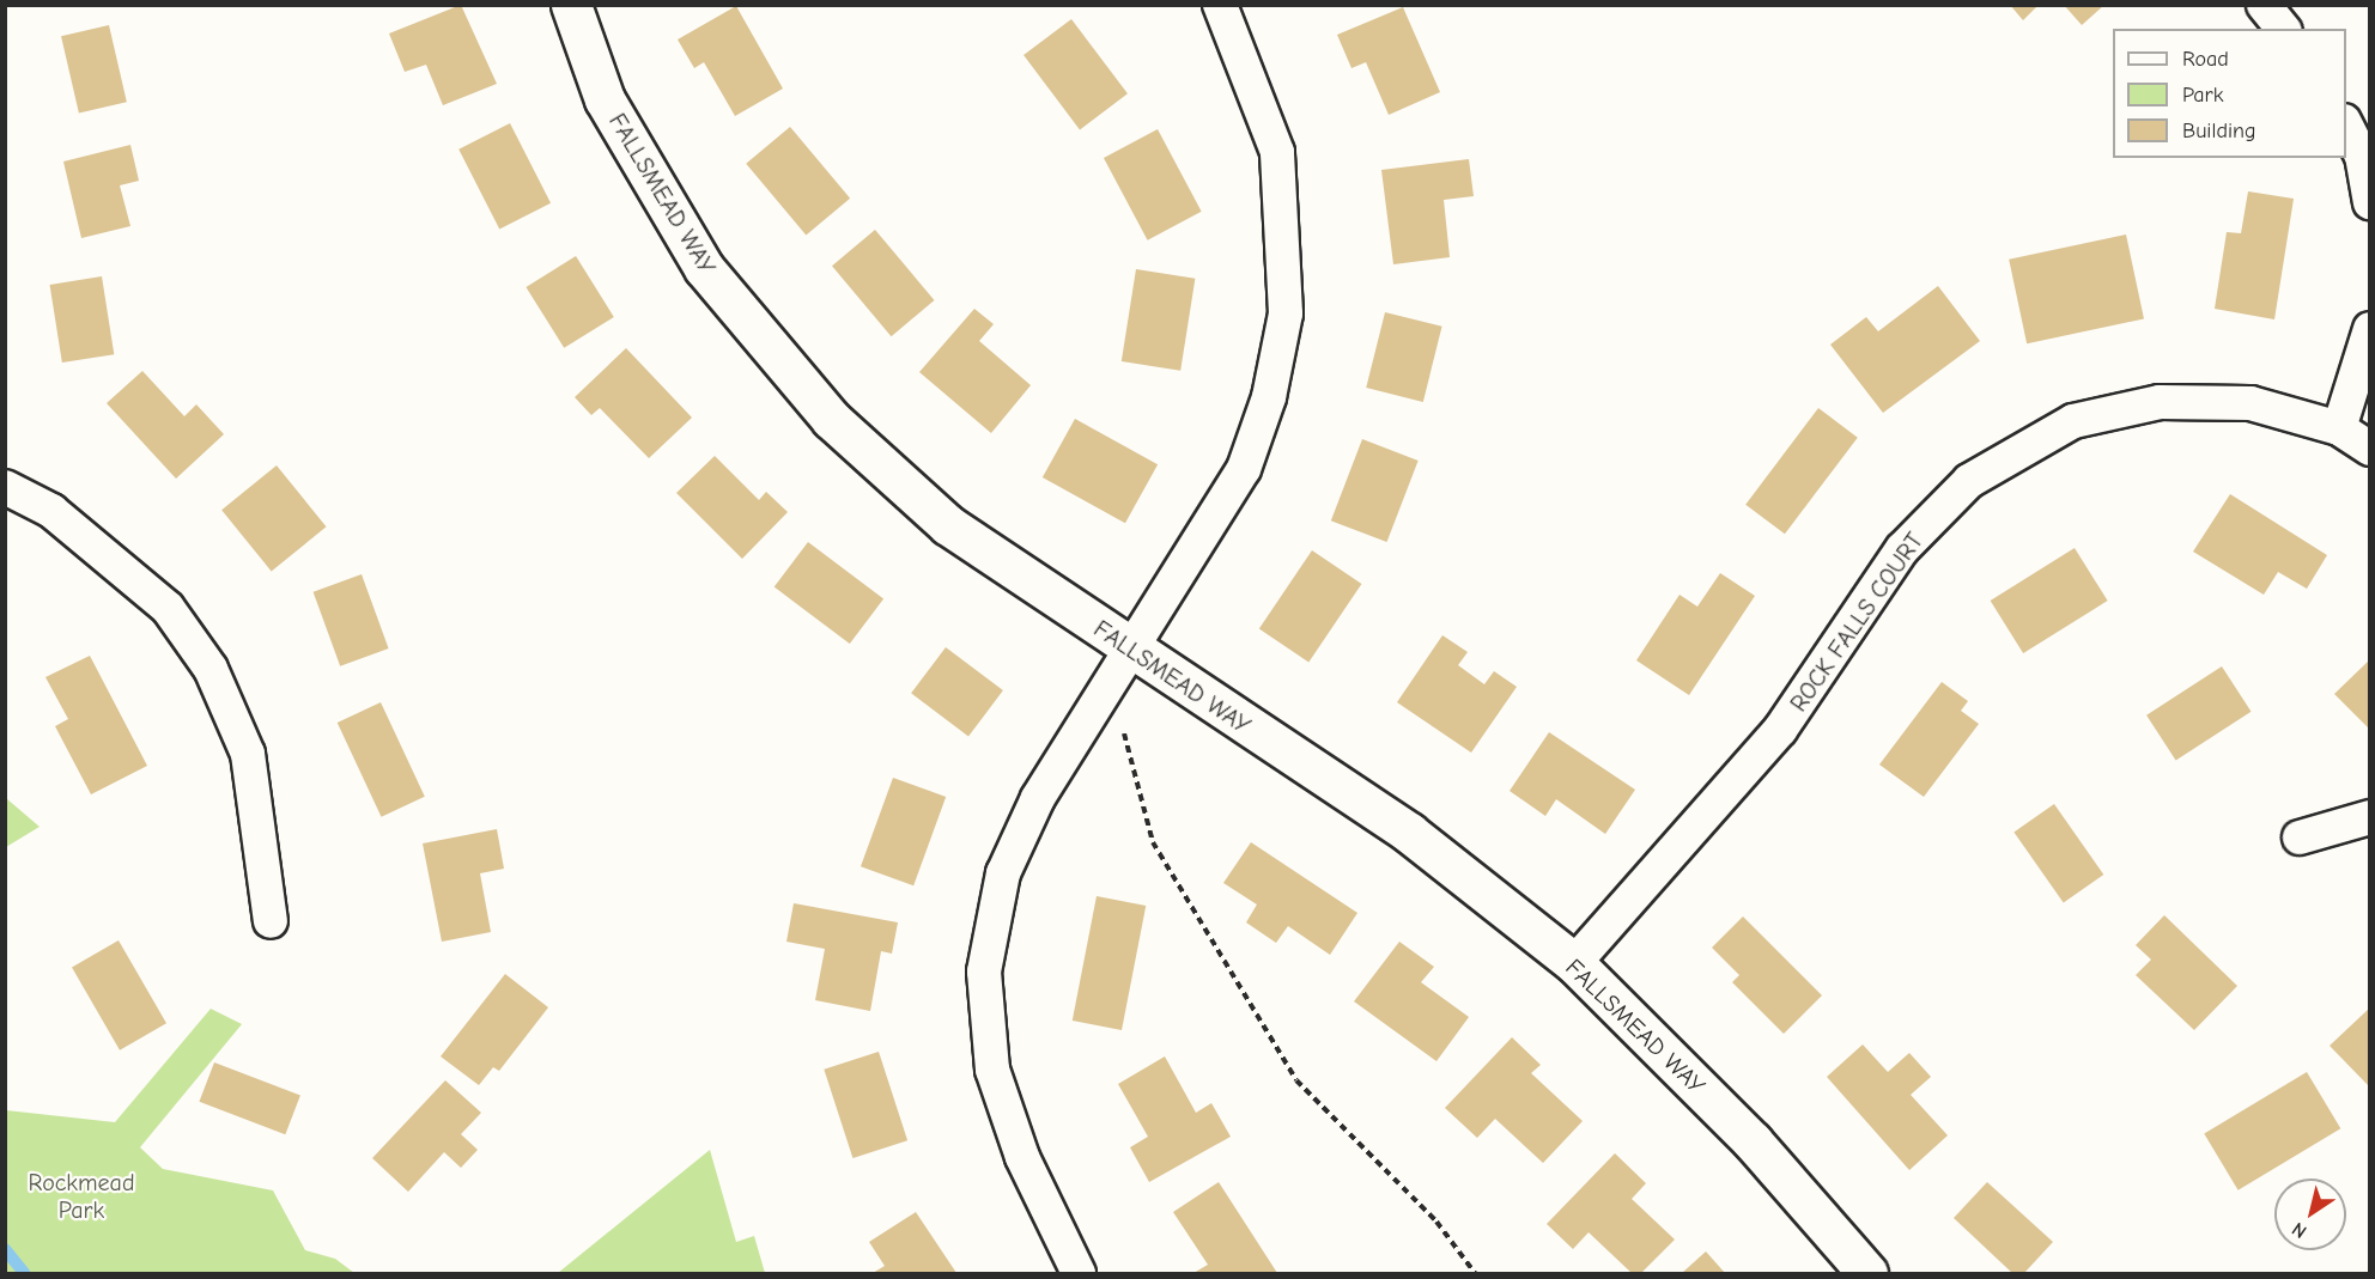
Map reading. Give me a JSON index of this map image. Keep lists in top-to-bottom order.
{
  "streets": {
    "street": ["FALLSMEAD WAY", "ROCK FALLS COURT"]
  },
  "crossings": [
    ["FALLSMEAD WAY", "ROCK FALLS COURT"]
  ],
  "parks": ["Rockmead Park"],
  "legend": ["Road", "Park", "Building"],
  "north": "bottom left"
}
